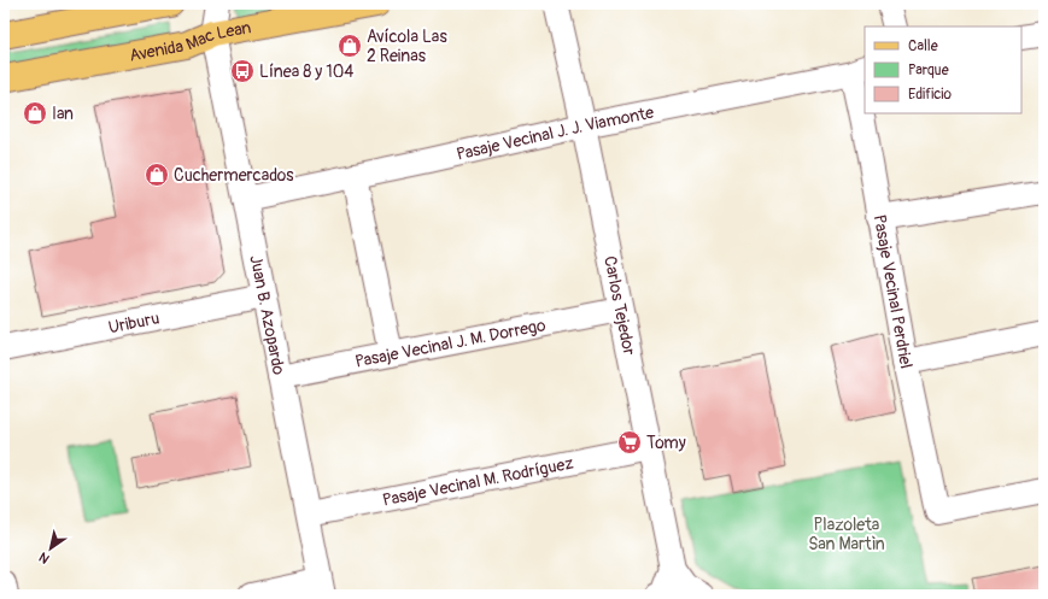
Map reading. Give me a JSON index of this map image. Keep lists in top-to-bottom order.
{
  "streets": {
    "main road": ["Avenida Mac Lean"],
    "street": [
      "Pasaje Vecinal J. J. Viamonte",
      "Pasaje Vecinal Perdriel",
      "Carlos Tejedor",
      "Juan B. Azopardo",
      "Uriburu",
      "Pasaje Vecinal J. M. Dorrego",
      "Pasaje Vecinal M. Rodríguez"
    ]
  },
  "crossings": [
    ["Avenida Mac Lean", "Juan B. Azopardo"],
    ["Pasaje Vecinal J. J. Viamonte", "Pasaje Vecinal Perdriel"],
    ["Pasaje Vecinal J. J. Viamonte", "Carlos Tejedor"],
    ["Pasaje Vecinal J. J. Viamonte", "Juan B. Azopardo"],
    ["Carlos Tejedor", "Pasaje Vecinal J. M. Dorrego"],
    ["Carlos Tejedor", "Pasaje Vecinal M. Rodríguez"],
    ["Juan B. Azopardo", "Uriburu"],
    ["Juan B. Azopardo", "Pasaje Vecinal J. M. Dorrego"],
    ["Juan B. Azopardo", "Pasaje Vecinal M. Rodríguez"]
  ],
  "parks": ["Plazoleta San Martìn"],
  "places": {
    "shop": ["Avícola Las 2 Reinas", "Ian", "Cuchermercados"],
    "bus stop": ["Línea 8 y 104"],
    "supermarket": ["Tomy"]
  },
  "legend": ["Calle", "Parque", "Edificio"],
  "north": "bottom left"
}
